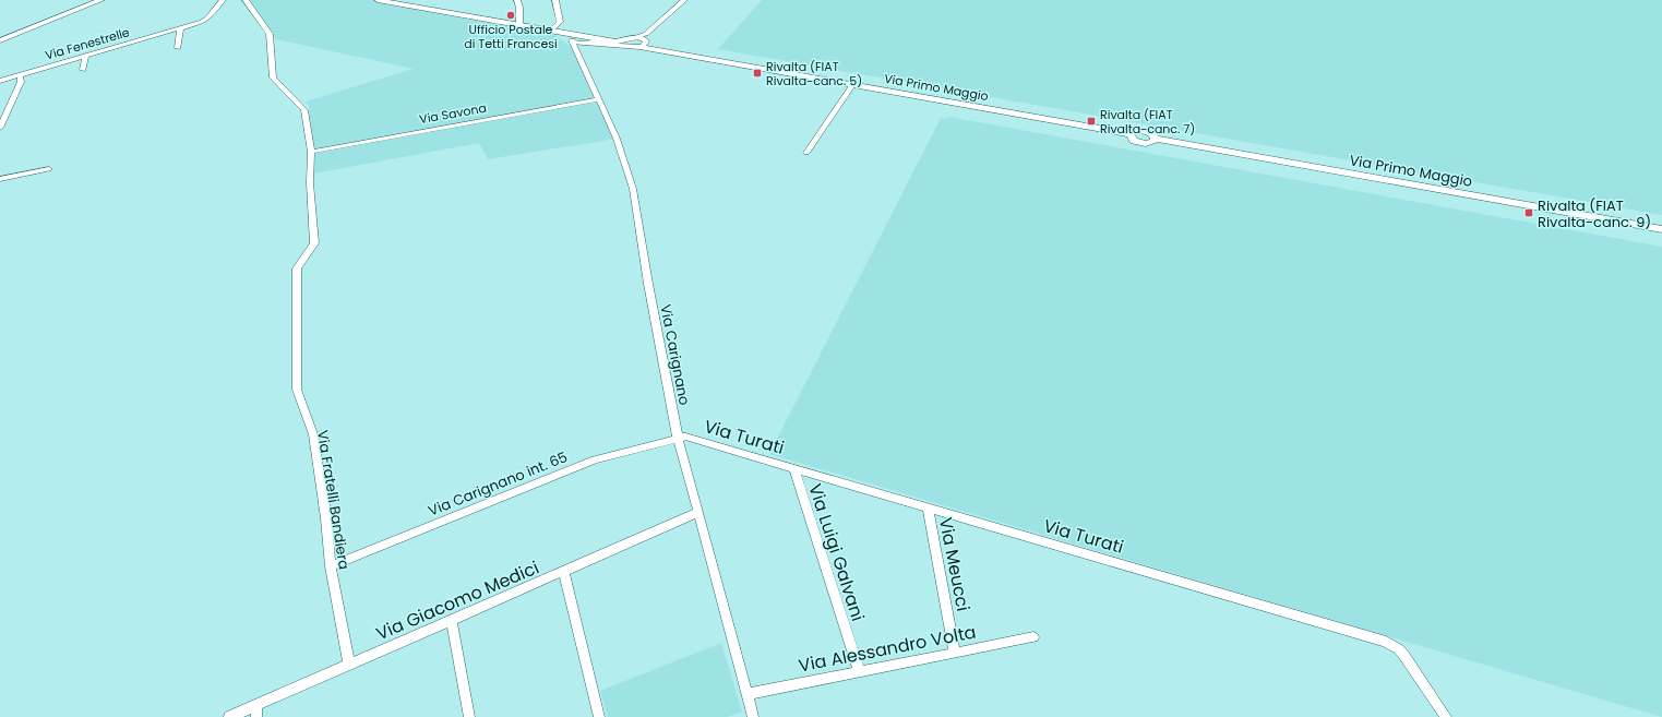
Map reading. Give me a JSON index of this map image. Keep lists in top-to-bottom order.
{
  "streets": {
    "main road": ["Via Primo Maggio"],
    "street": [
      "Via Fenestrelle",
      "Via Savona",
      "Via Carignano",
      "Via Turati",
      "Via Carignano int. 65",
      "Via Fratelli Bandiera",
      "Via Luigi Galvani",
      "Via Meucci",
      "Via Giacomo Medici",
      "Via Alessandro Volta"
    ]
  },
  "crossings": [
    ["Via Savona", "Via Carignano"],
    ["Via Savona", "Via Fratelli Bandiera"],
    ["Via Carignano", "Via Turati"],
    ["Via Carignano", "Via Carignano int. 65"],
    ["Via Carignano", "Via Giacomo Medici"],
    ["Via Carignano", "Via Alessandro Volta"],
    ["Via Turati", "Via Carignano int. 65"],
    ["Via Turati", "Via Luigi Galvani"],
    ["Via Turati", "Via Meucci"],
    ["Via Carignano int. 65", "Via Fratelli Bandiera"],
    ["Via Fratelli Bandiera", "Via Giacomo Medici"],
    ["Via Luigi Galvani", "Via Alessandro Volta"],
    ["Via Meucci", "Via Alessandro Volta"]
  ],
  "places": {
    "other": ["Ufficio Postale di Tetti Francesi"],
    "transit": ["Rivalta (FIAT Rivalta-canc. 5)", "Rivalta (FIAT Rivalta-canc. 7)", "Rivalta (FIAT Rivalta-canc. 9)"]
  }
}
